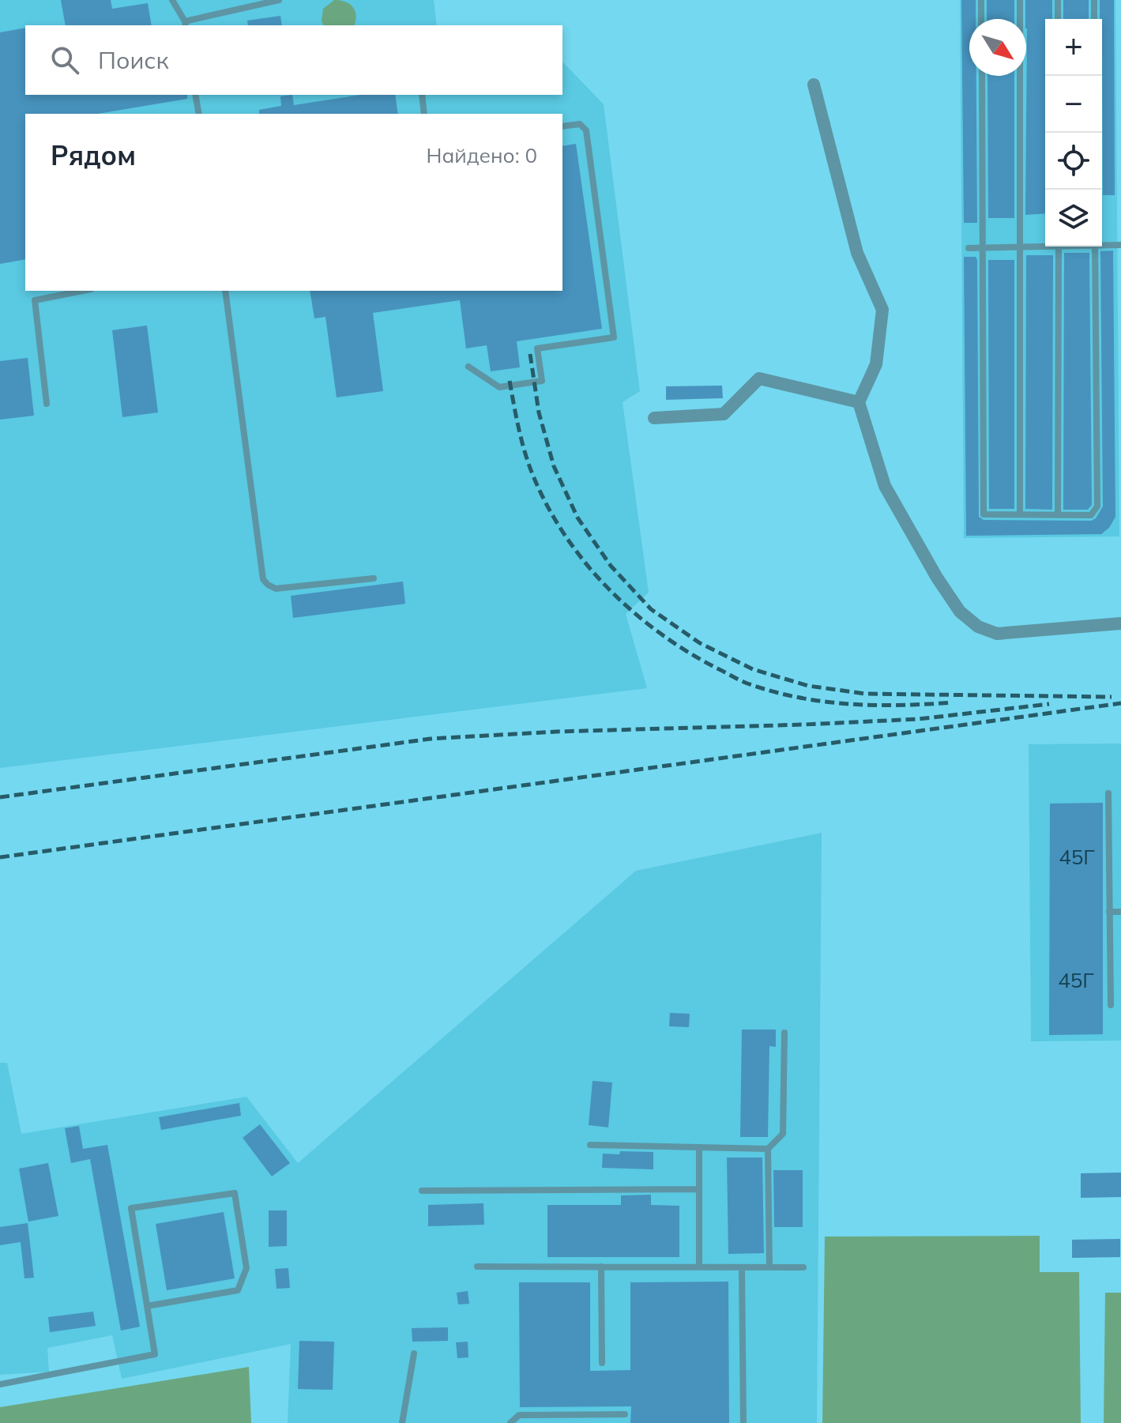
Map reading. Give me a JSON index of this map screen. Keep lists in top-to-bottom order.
{
  "house_numbers": ["45Г", "45Г"],
  "north": "bottom right",
  "page": {
    "map_buttons": ["+", "−"],
    "search": "Поиск",
    "heading": ["Рядом", "Найдено: 0"]
  }
}
